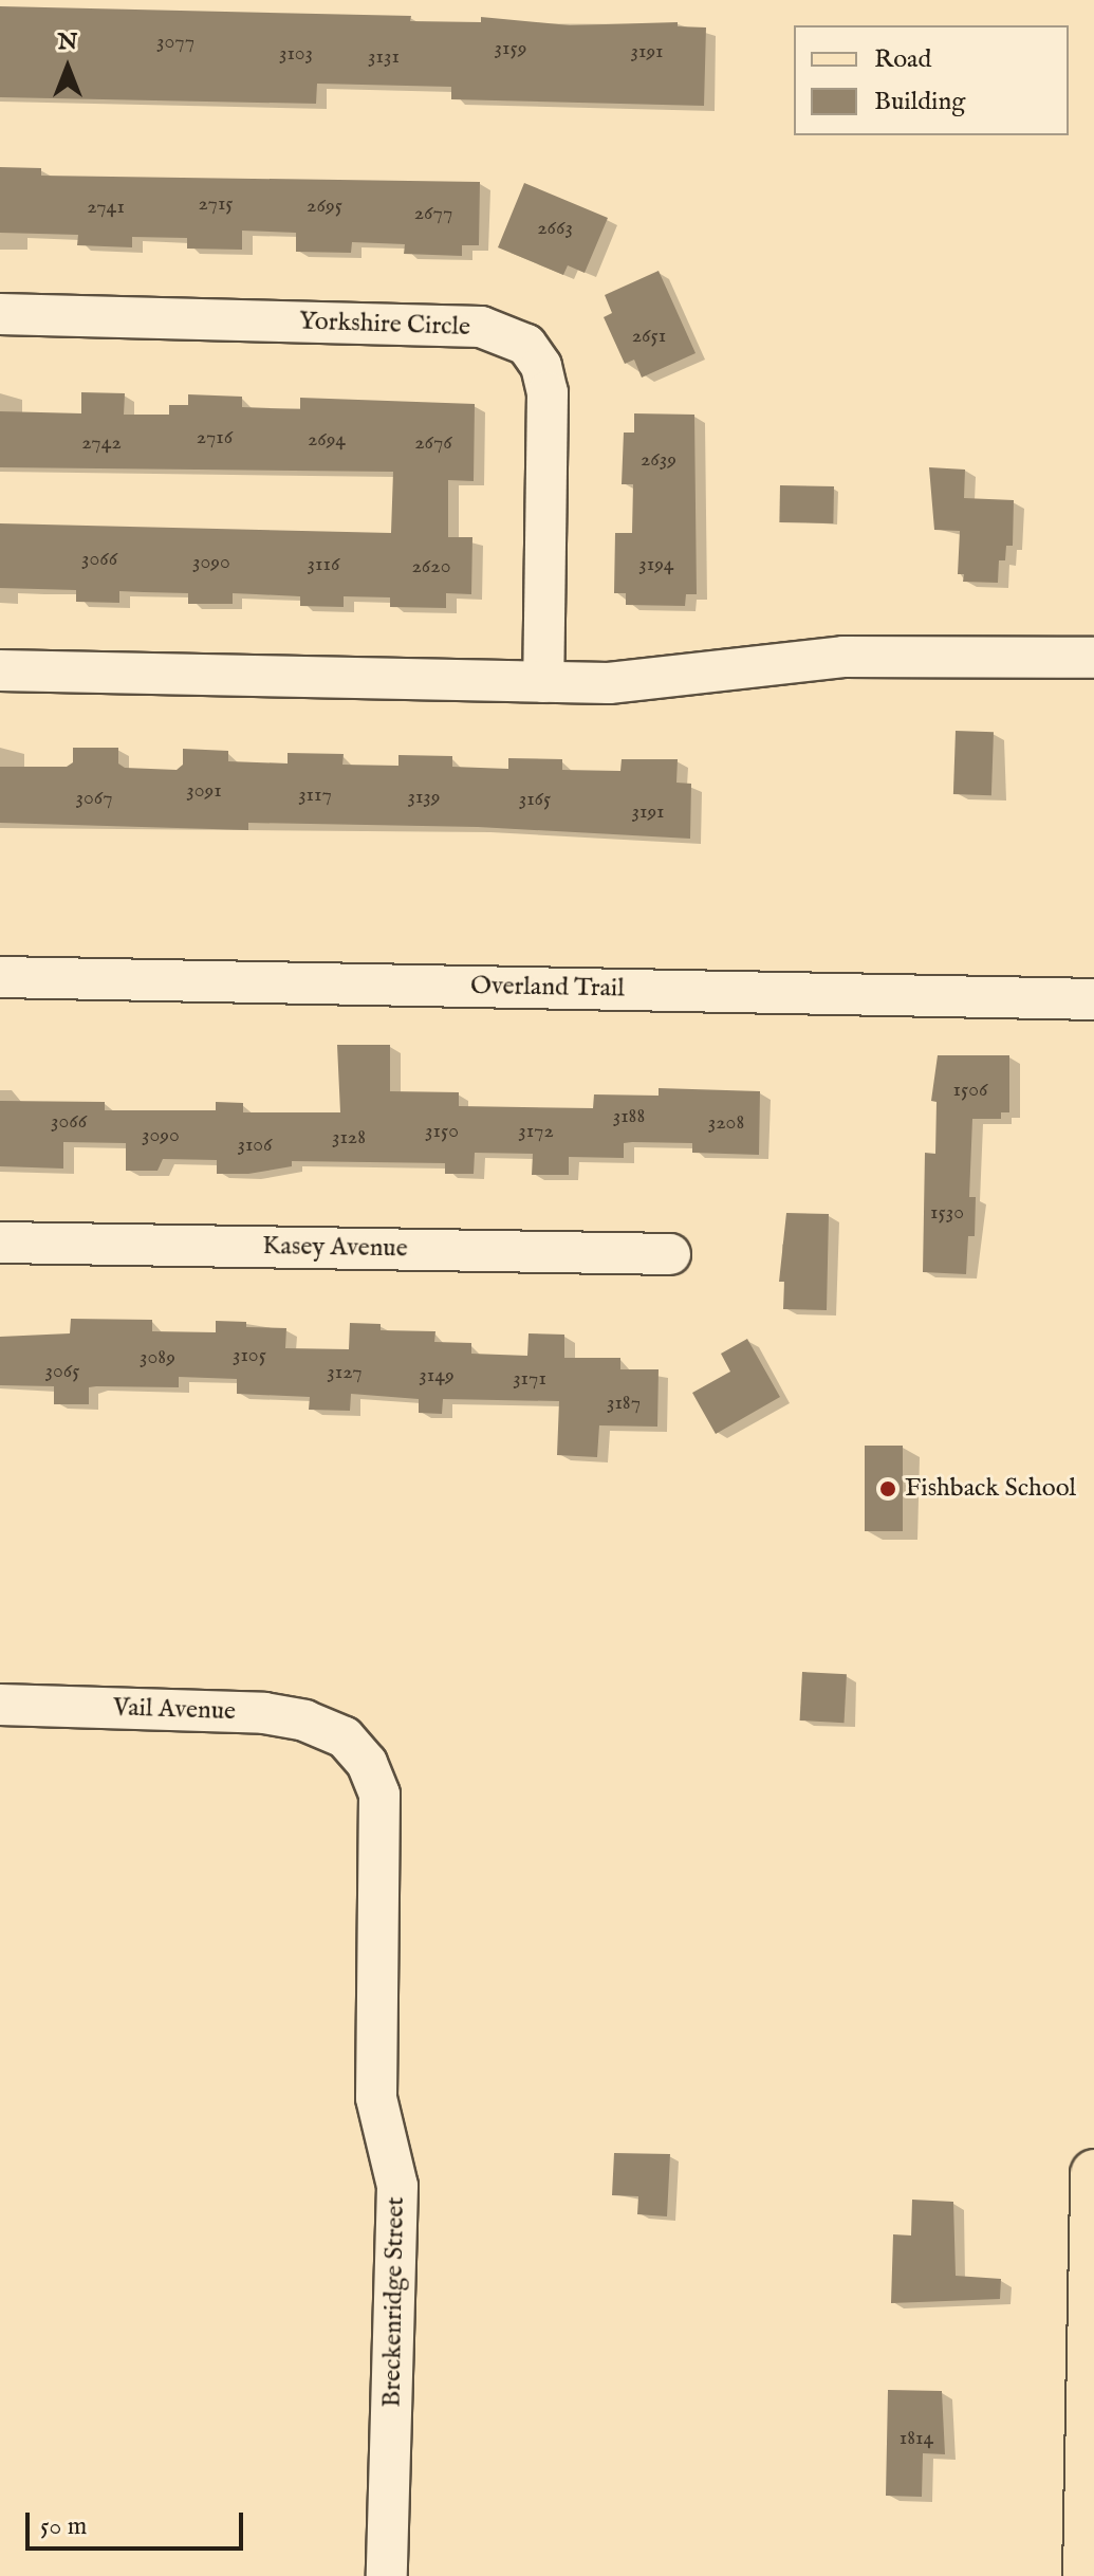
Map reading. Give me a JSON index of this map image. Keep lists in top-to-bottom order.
{
  "streets": {
    "street": [
      "Yorkshire Circle",
      "Overland Trail",
      "Kasey Avenue",
      "Vail Avenue",
      "Breckenridge Street"
    ]
  },
  "crossings": [
    ["Vail Avenue", "Breckenridge Street"]
  ],
  "places": ["Fishback School"],
  "house_numbers": [
    "3077",
    "3159",
    "3191",
    "3103",
    "3131",
    "2715",
    "2695",
    "2741",
    "2677",
    "2663",
    "2651",
    "2716",
    "2694",
    "2742",
    "2676",
    "2639",
    "3066",
    "3090",
    "3116",
    "3194",
    "2620",
    "3091",
    "3117",
    "3139",
    "3067",
    "3165",
    "3191",
    "1506",
    "3188",
    "3066",
    "3208",
    "3150",
    "3172",
    "3090",
    "3128",
    "3106",
    "1530",
    "3105",
    "3089",
    "3065",
    "3127",
    "3149",
    "3171",
    "3187",
    "1814"
  ],
  "legend": ["Road", "Building"],
  "scale_bar": "50 m",
  "north": "top"
}
